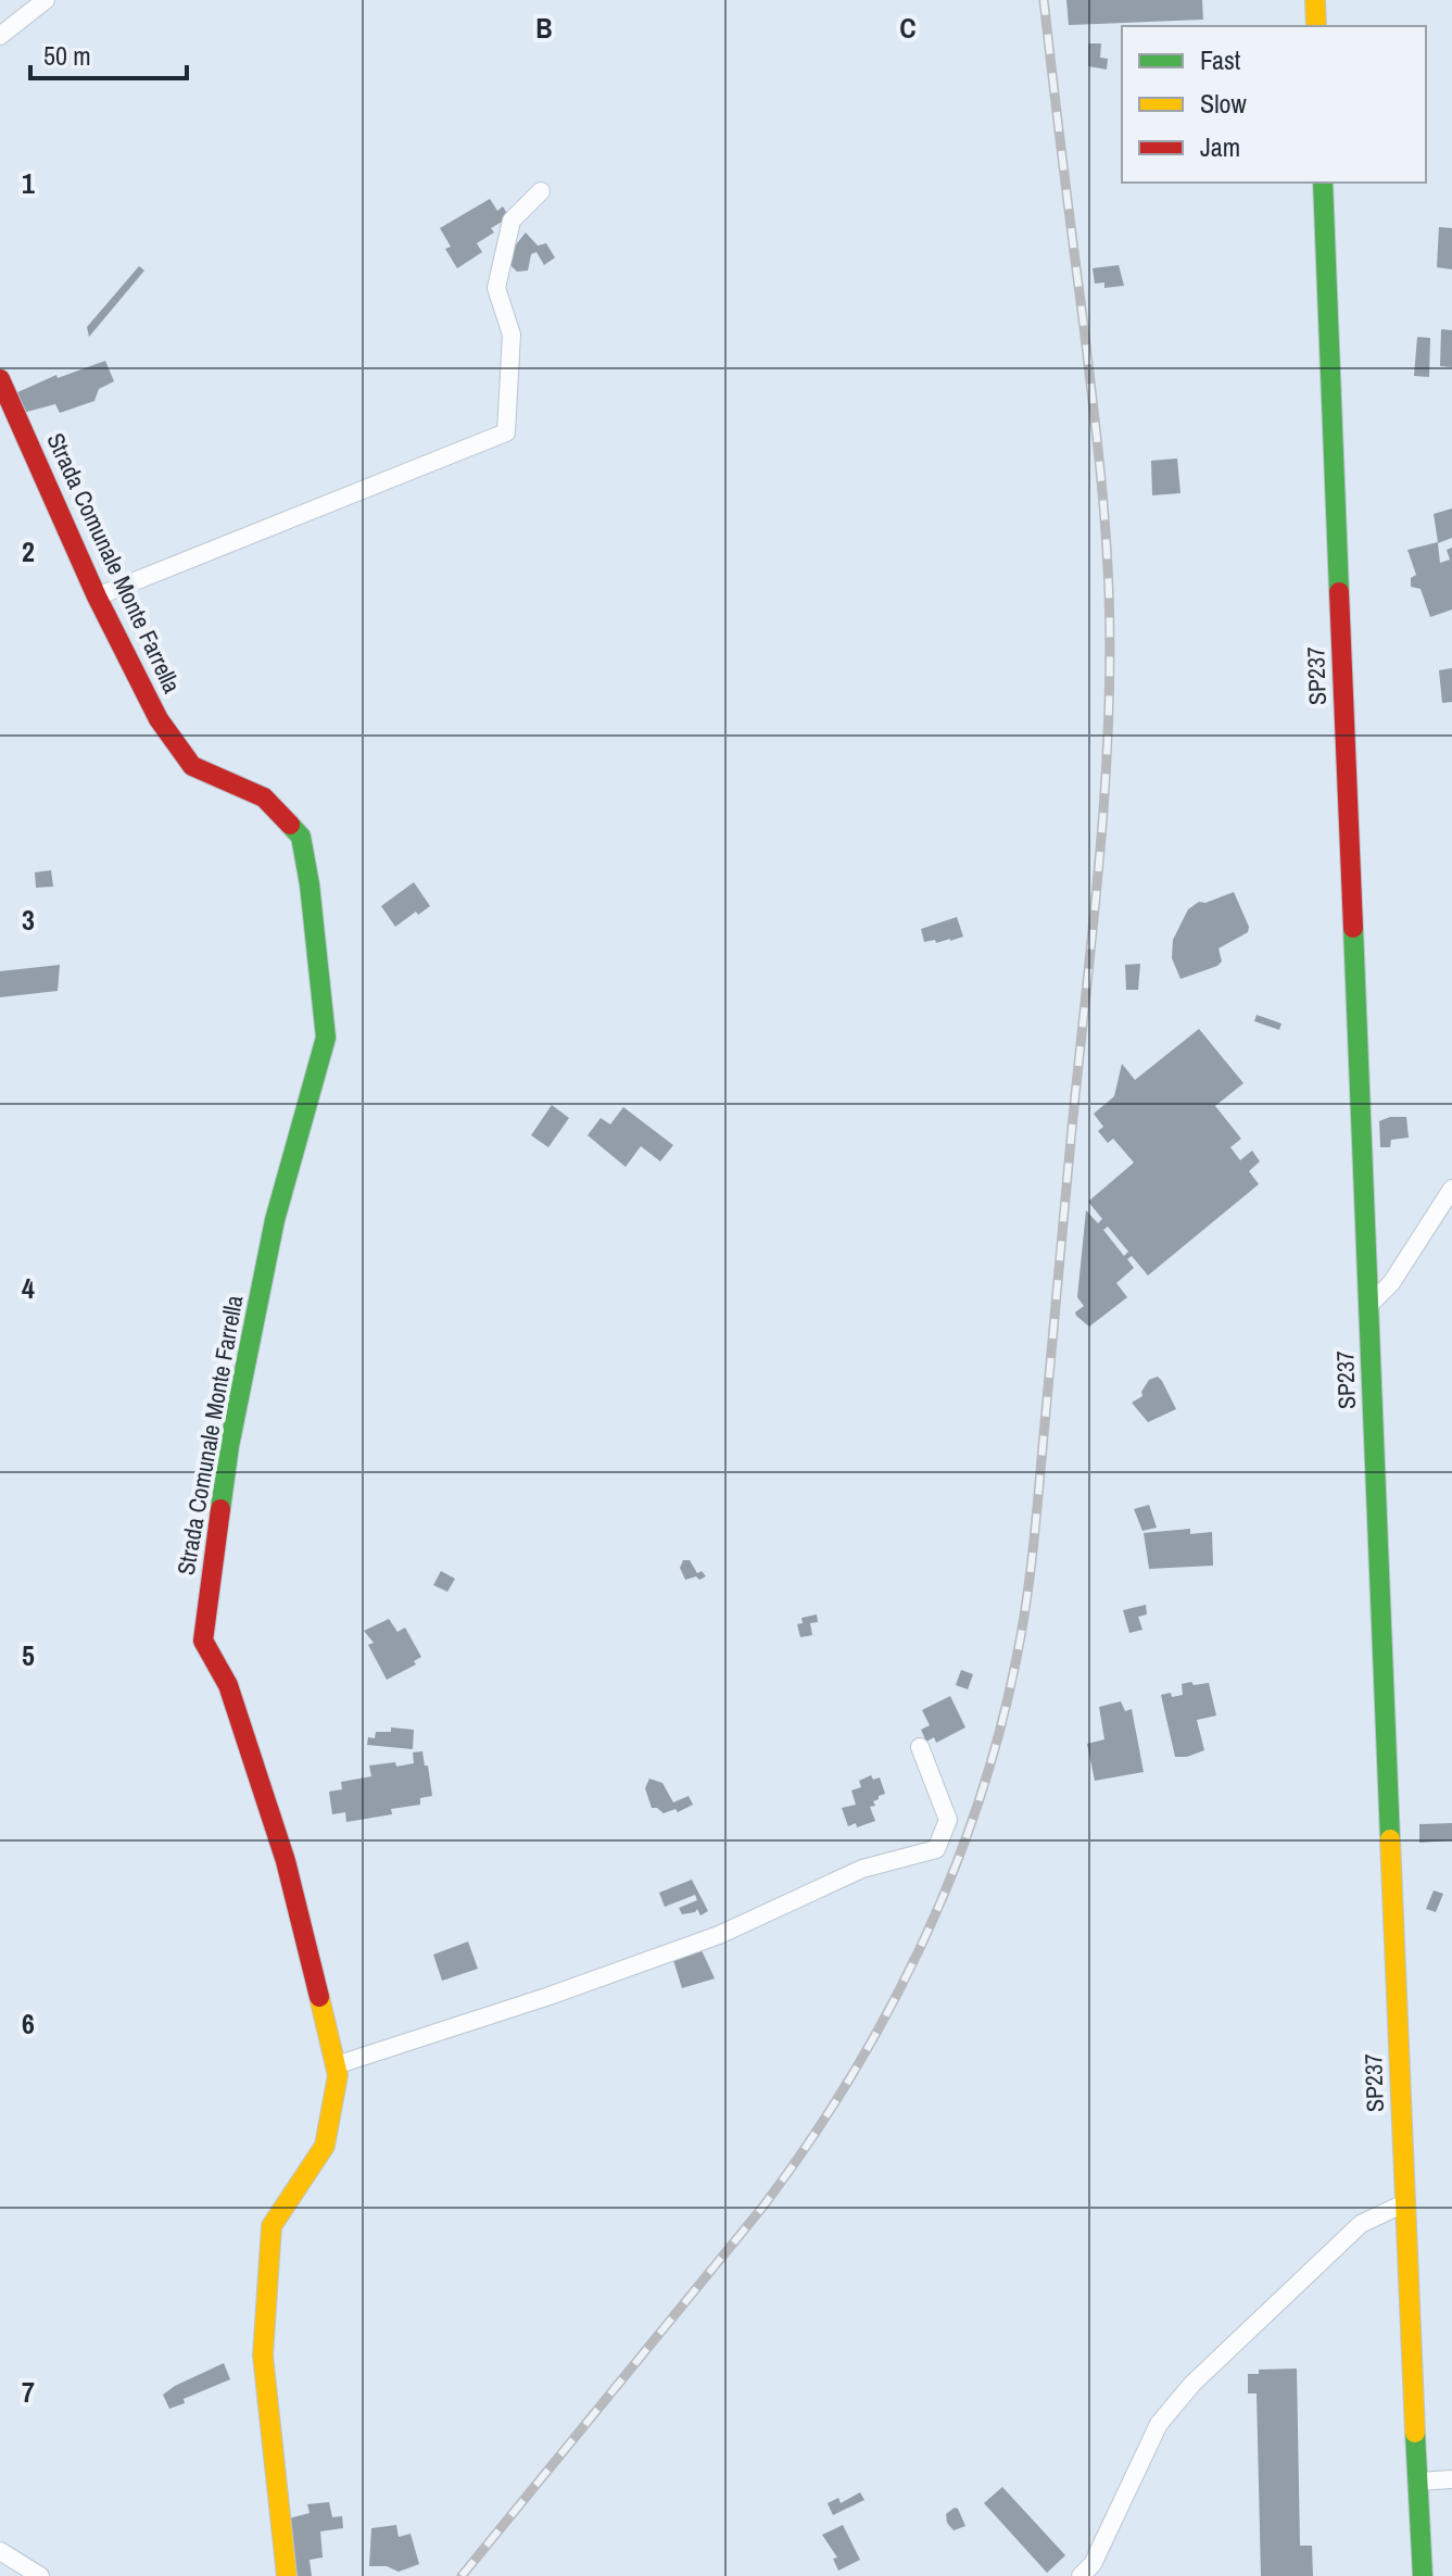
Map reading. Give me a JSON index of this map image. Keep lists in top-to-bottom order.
{
  "streets": {
    "main road": ["Strada Comunale Monte Farrella", "SP237"]
  },
  "legend": ["Fast", "Slow", "Jam"],
  "scale_bar": "50 m",
  "grid": {
    "columns": ["B", "C"],
    "rows": [
      "1",
      "2",
      "3",
      "4",
      "5",
      "6",
      "7"
    ]
  }
}
